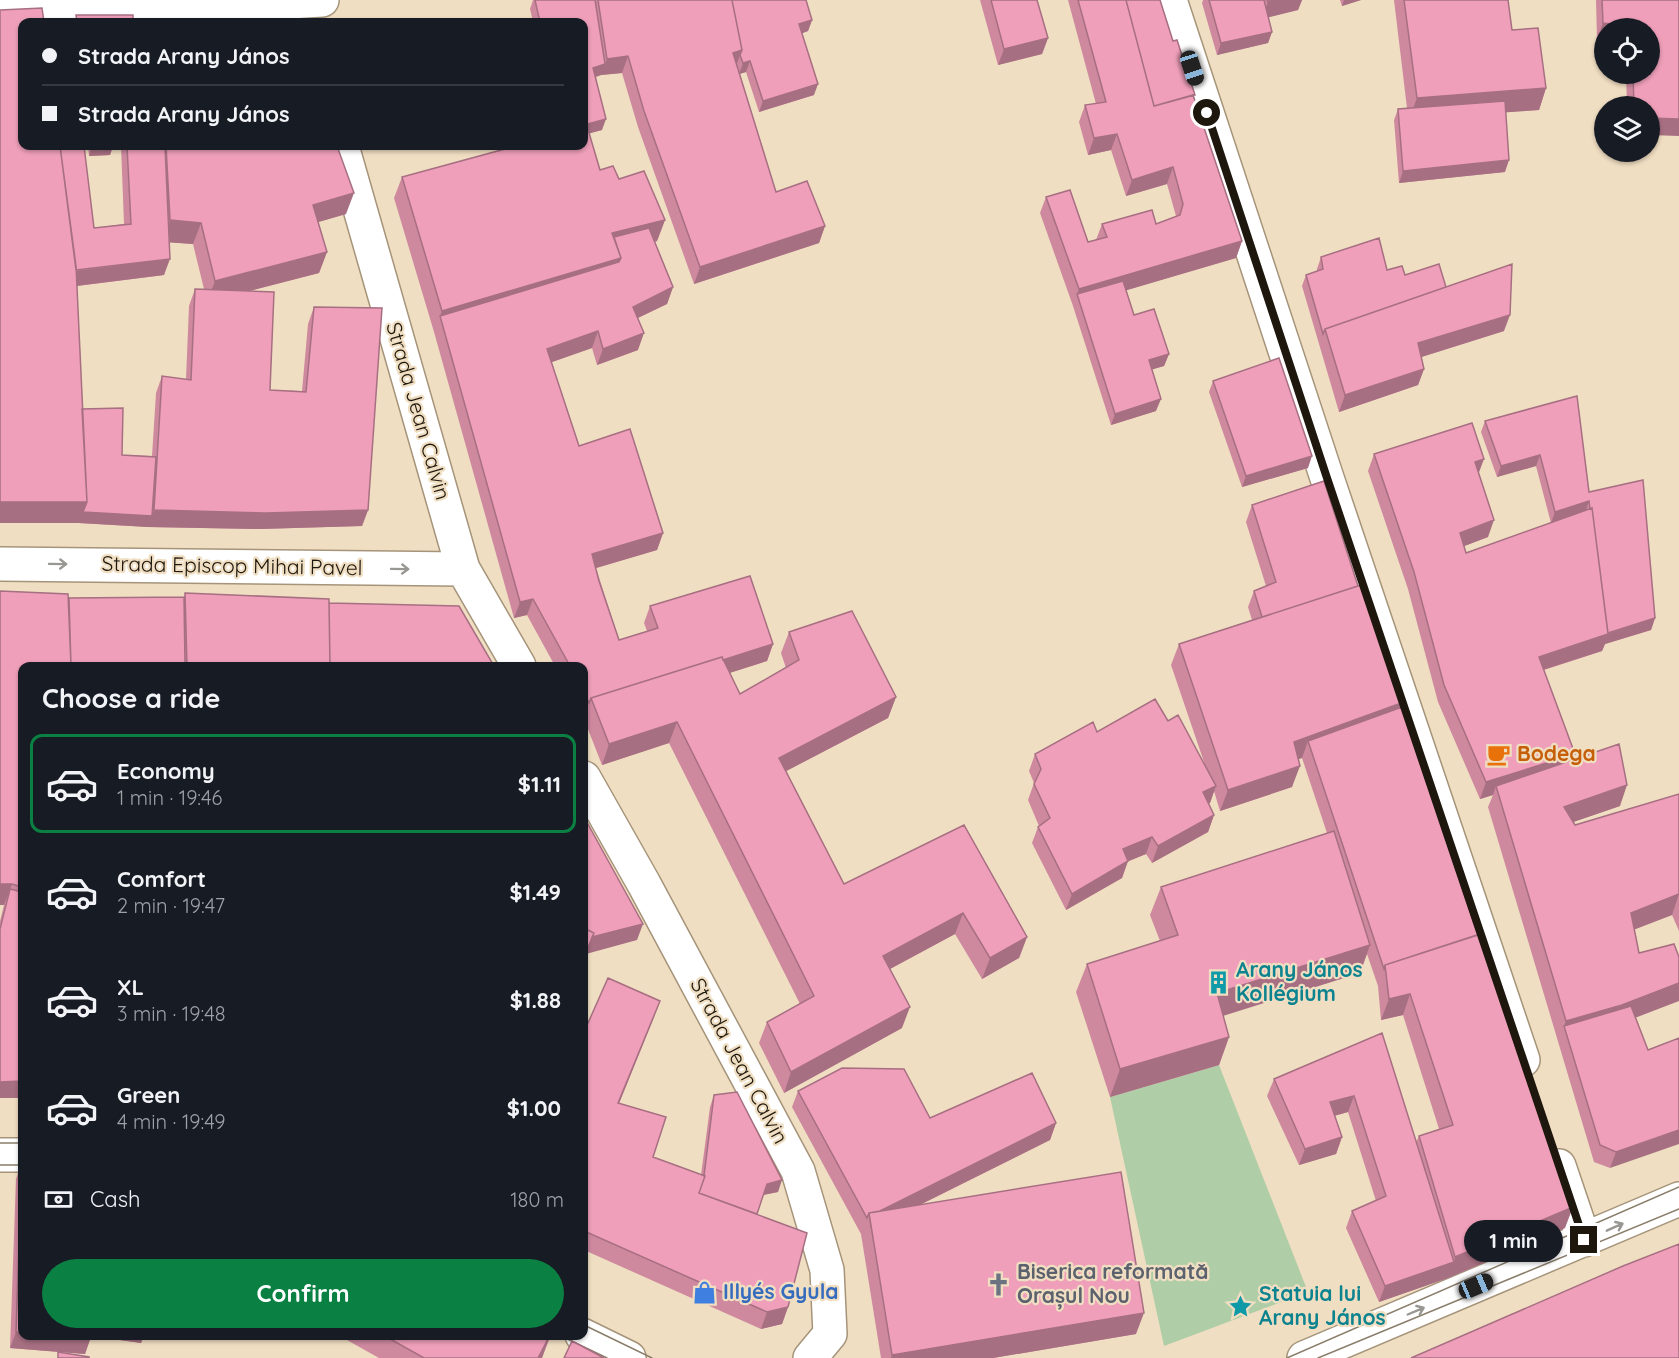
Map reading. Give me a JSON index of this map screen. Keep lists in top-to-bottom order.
{
  "streets": {
    "street": ["Strada Jean Calvin", "Strada Episcop Mihai Pavel"]
  },
  "crossings": [
    ["Strada Jean Calvin", "Strada Episcop Mihai Pavel"]
  ],
  "one_way": ["Strada Episcop Mihai Pavel"],
  "places": {
    "cafe": ["Bodega"],
    "building": ["Arany János Kollégium"],
    "church": ["Biserica reformată Orașul Nou"],
    "shop": ["Illyés Gyula"],
    "place": ["Statuia lui Arany János"]
  },
  "page": {
    "banner": ["Strada Arany János", "Strada Arany János"],
    "heading": "Choose a ride",
    "list": [
      {
        "name": "Economy",
        "note": "1 min · 19:46",
        "value": "$1.11"
      },
      {
        "name": "Comfort",
        "note": "2 min · 19:47",
        "value": "$1.49"
      },
      {
        "name": "XL",
        "note": "3 min · 19:48",
        "value": "$1.88"
      },
      {
        "name": "Green",
        "note": "4 min · 19:49",
        "value": "$1.00"
      }
    ],
    "pay": ["Cash", "180 m"],
    "bubble": "1 min",
    "buttons": "Confirm"
  }
}
